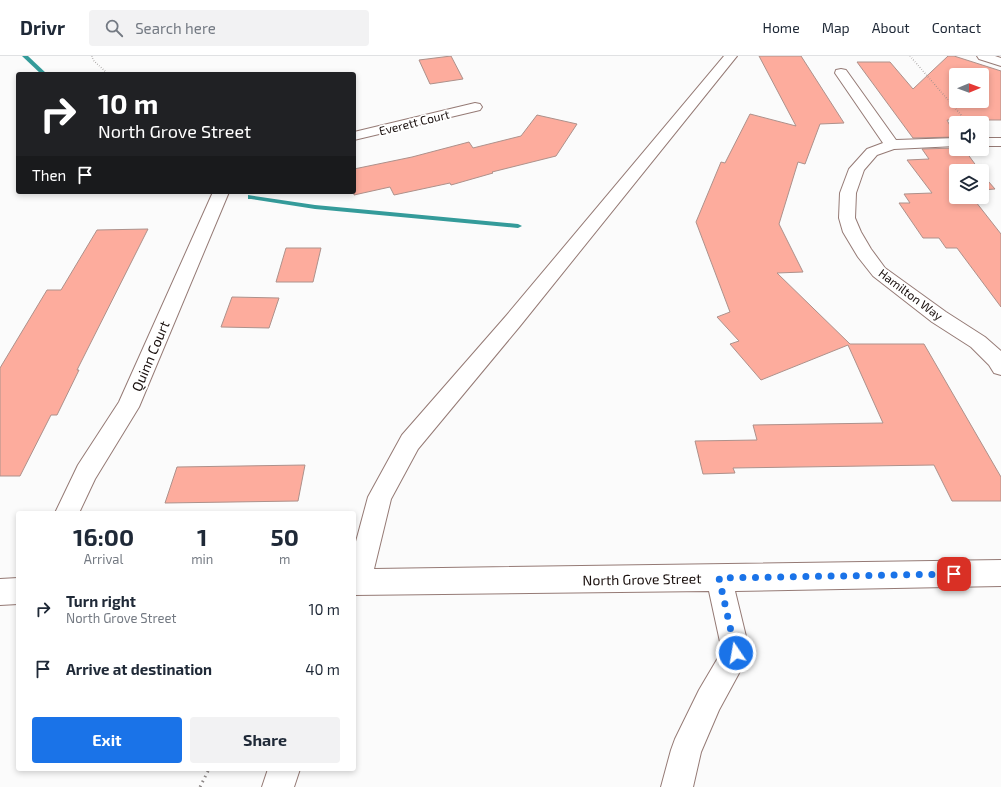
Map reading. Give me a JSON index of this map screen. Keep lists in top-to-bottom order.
{
  "streets": {
    "street": [
      "Everett Court",
      "Hamilton Way",
      "Quinn Court",
      "North Grove Street"
    ]
  },
  "north": "right",
  "page": {
    "header": "Drivr",
    "search": "Search here",
    "nav": [
      "Home",
      "Map",
      "About",
      "Contact"
    ],
    "turn": ["10 m", "North Grove Street"],
    "then": "Then",
    "eta": [
      "16:00",
      "Arrival",
      "1",
      "min",
      "50",
      "m"
    ],
    "list": [
      {
        "name": "Turn right",
        "note": "North Grove Street",
        "value": "10 m"
      },
      {
        "name": "Arrive at destination",
        "value": "40 m"
      }
    ],
    "buttons": ["Exit", "Share"]
  }
}
